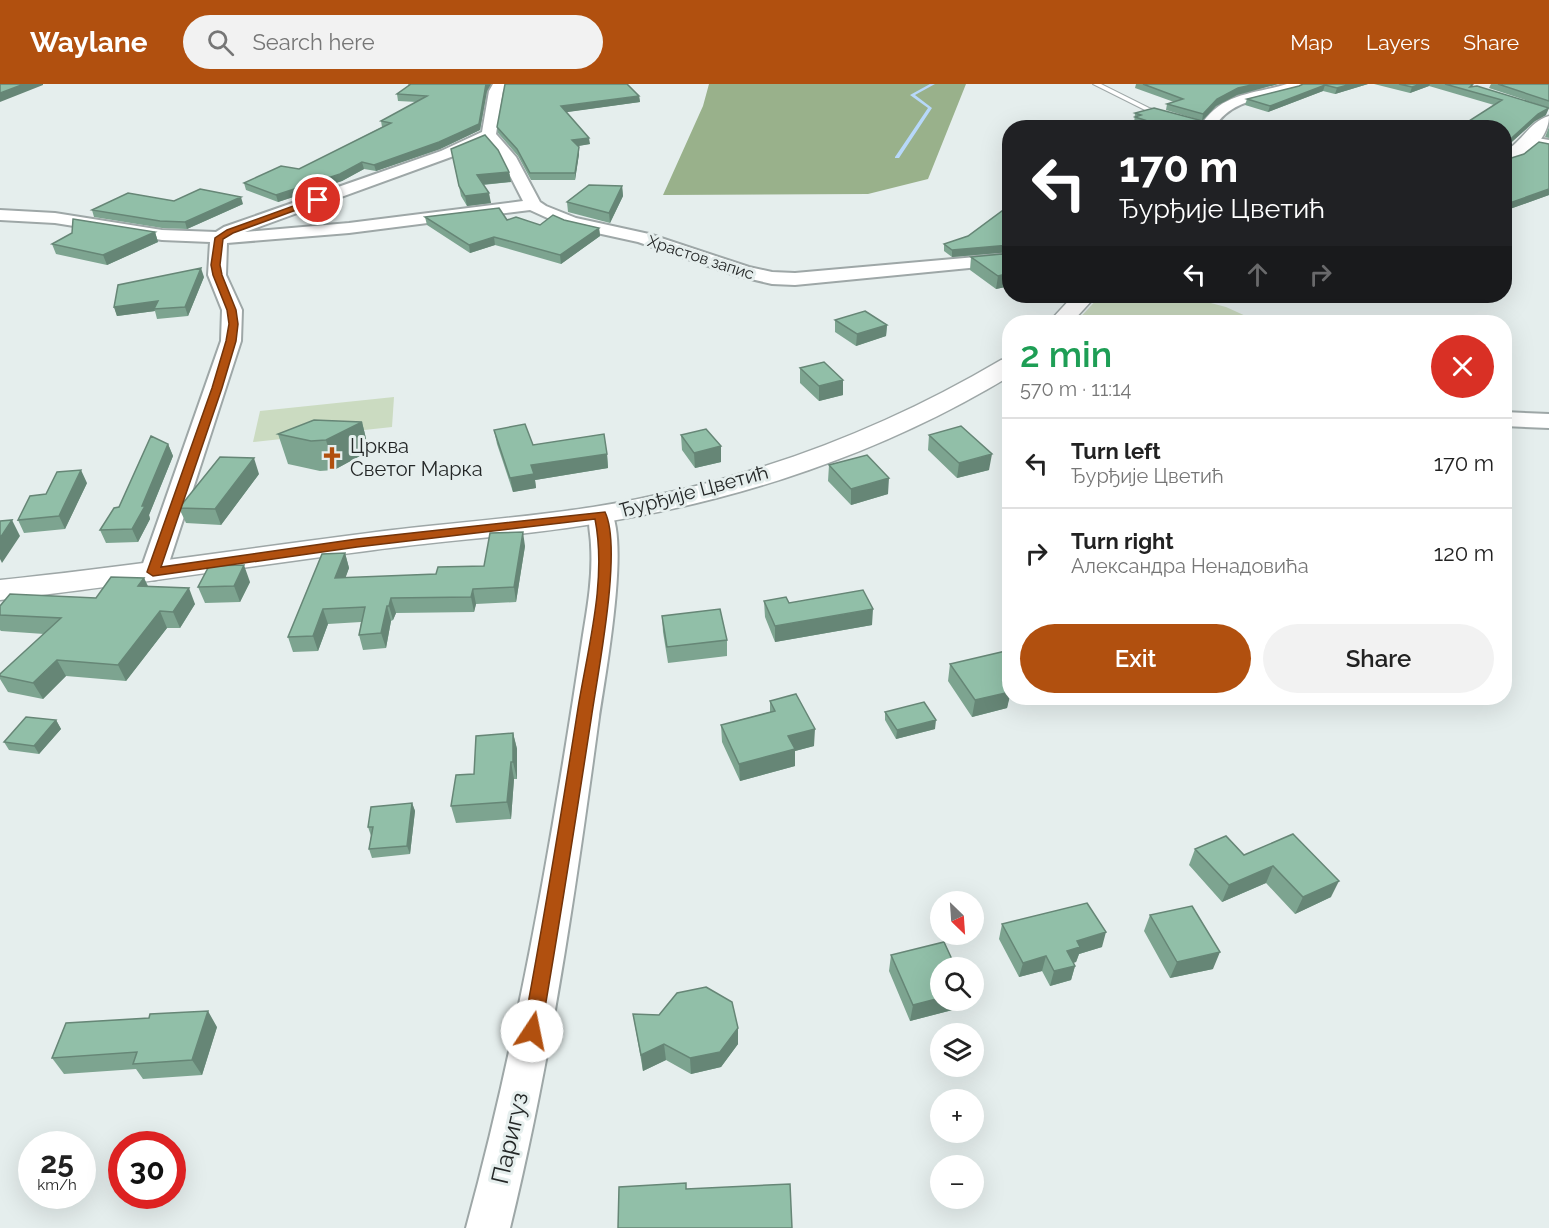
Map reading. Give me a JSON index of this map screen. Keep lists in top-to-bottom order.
{
  "streets": {
    "street": ["Храстов запис", "Ђурђије Цветић", "Паригуз"]
  },
  "crossings": [
    ["Ђурђије Цветић", "Паригуз"]
  ],
  "places": {
    "church": ["Црква Светог Марка"]
  },
  "north": "bottom right",
  "page": {
    "header": "Waylane",
    "search": "Search here",
    "nav": ["Map", "Layers", "Share"],
    "turn": ["170 m", "Ђурђије Цветић"],
    "heading": ["2 min", "570 m · 11:14"],
    "list": [
      {
        "name": "Turn left",
        "note": "Ђурђије Цветић",
        "value": "170 m"
      },
      {
        "name": "Turn right",
        "note": "Александра Ненадовића",
        "value": "120 m"
      }
    ],
    "buttons": ["Exit", "Share"],
    "map_buttons": ["+", "−"],
    "speed": "25 km/h",
    "limit": "30"
  }
}
